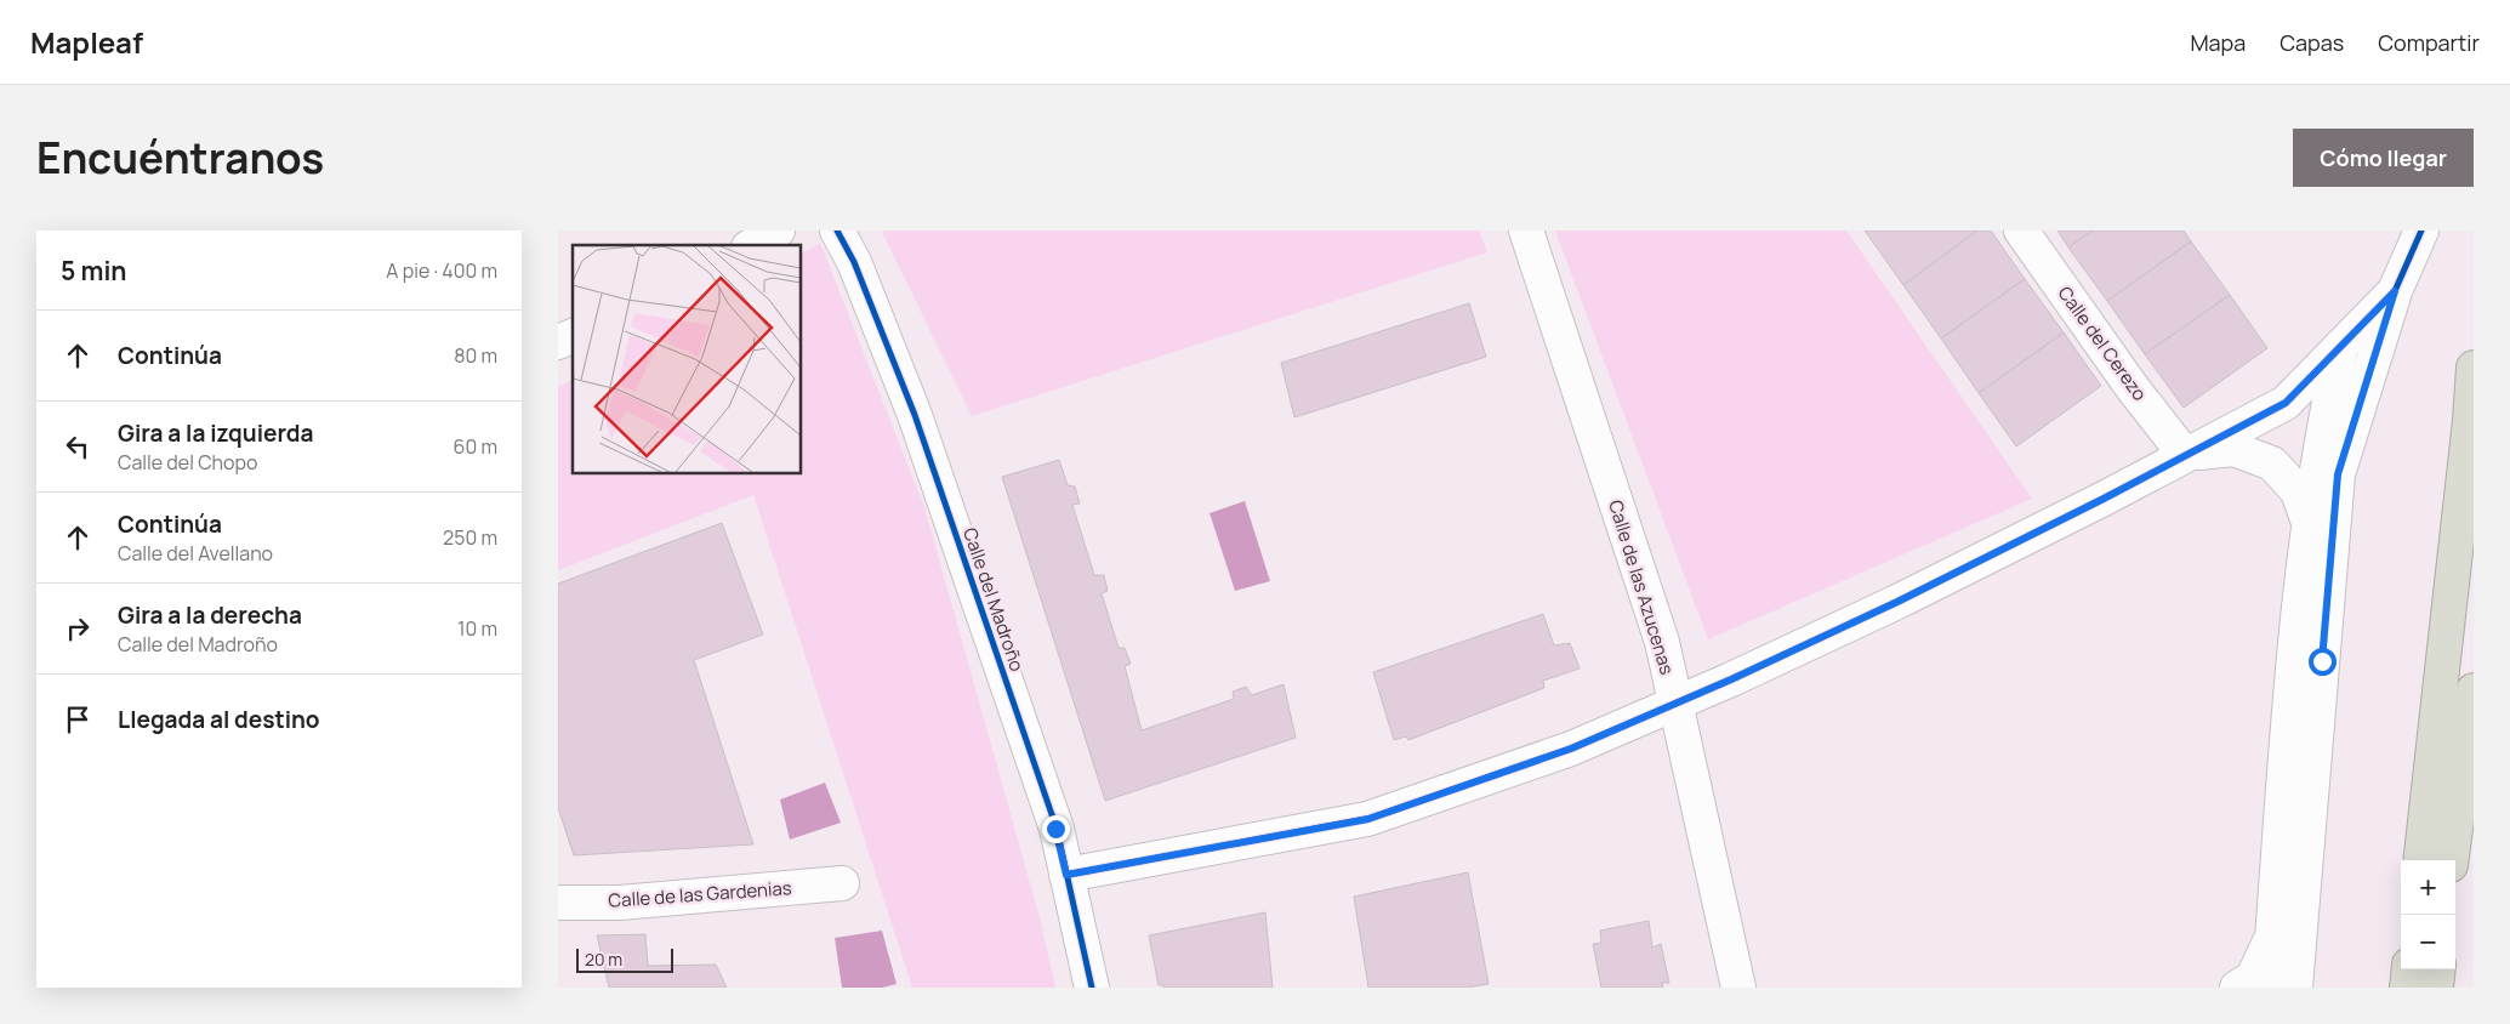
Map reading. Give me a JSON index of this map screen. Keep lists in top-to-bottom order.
{
  "streets": {
    "street": [
      "Calle del Cerezo",
      "Calle de las Azucenas",
      "Calle del Madroño",
      "Calle de las Gardenias"
    ]
  },
  "scale_bar": "20 m",
  "page": {
    "header": "Mapleaf",
    "nav": ["Mapa", "Capas", "Compartir"],
    "title": "Encuéntranos",
    "buttons": "Cómo llegar",
    "heading": ["5 min", "A pie · 400 m"],
    "list": [
      ["Continúa", "80 m"],
      ["Gira a la izquierda", "Calle del Chopo", "60 m"],
      ["Continúa", "Calle del Avellano", "250 m"],
      ["Gira a la derecha", "Calle del Madroño", "10 m"],
      "Llegada al destino"
    ],
    "map_buttons": ["+", "−"],
    "scale": "20 m"
  }
}
